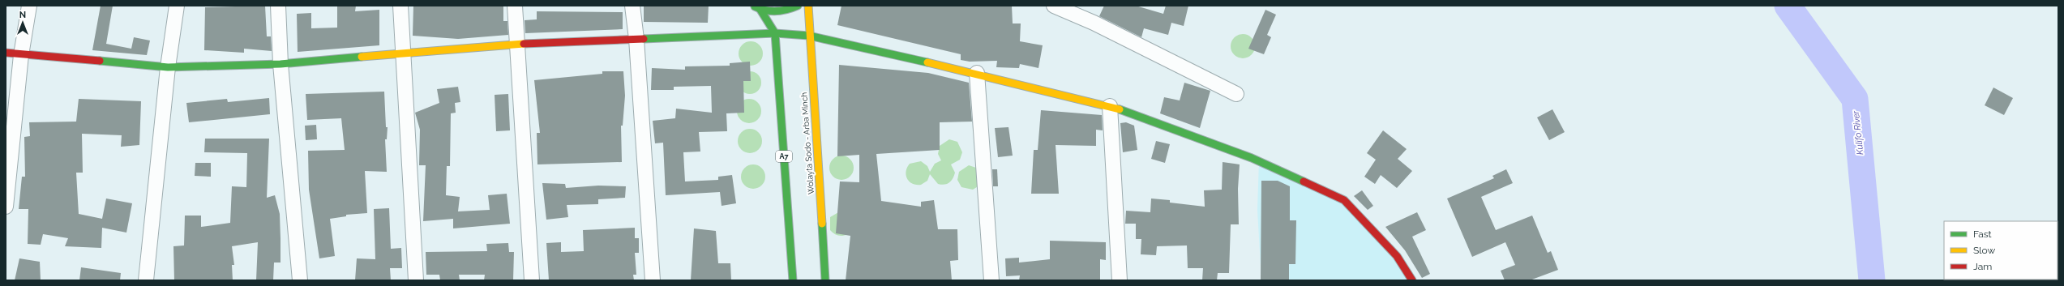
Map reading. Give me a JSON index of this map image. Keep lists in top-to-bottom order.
{
  "streets": {
    "main road": ["Wolayta Sodo - Arba Minch", "A7"]
  },
  "water": ["Kulifo River"],
  "legend": ["Fast", "Slow", "Jam"],
  "north": "top"
}
